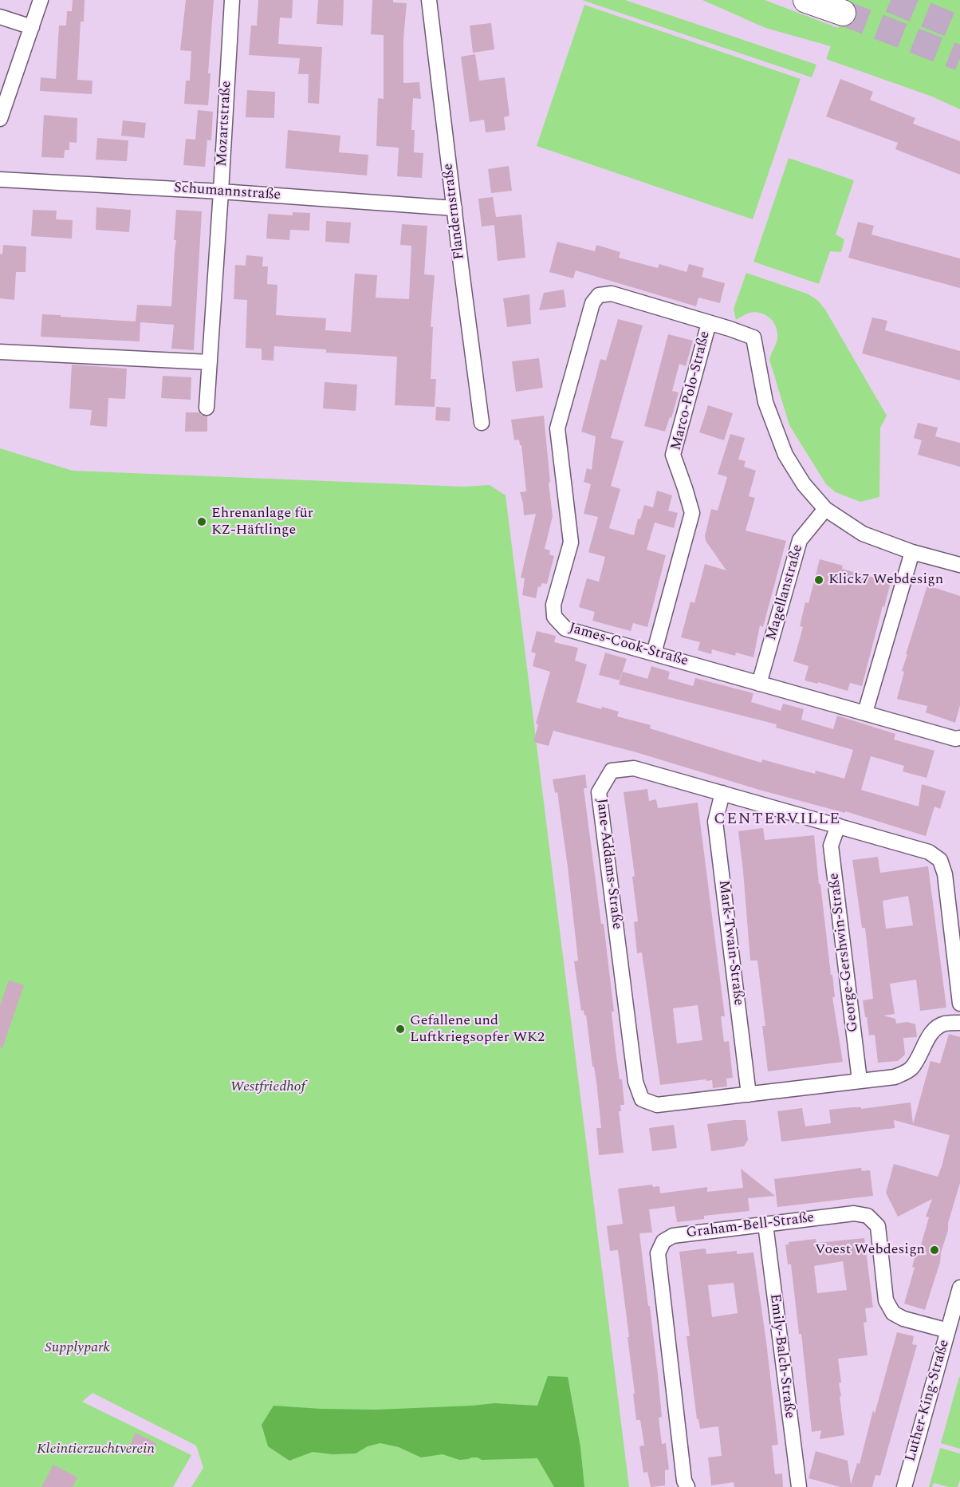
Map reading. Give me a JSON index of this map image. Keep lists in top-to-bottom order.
{
  "streets": {
    "street": [
      "Mozartstraße",
      "Schumannstraße",
      "Flandernstraße",
      "Marco-Polo-Straße",
      "Magellanstraße",
      "James-Cook-Straße",
      "Jane-Addams-Straße",
      "Mark-Twain-Straße",
      "George-Gershwin-Straße",
      "Graham-Bell-Straße",
      "Emily-Balch-Straße",
      "Luther-King-Straße"
    ]
  },
  "crossings": [
    ["Mozartstraße", "Schumannstraße"],
    ["Schumannstraße", "Flandernstraße"],
    ["Marco-Polo-Straße", "James-Cook-Straße"],
    ["Magellanstraße", "James-Cook-Straße"],
    ["Jane-Addams-Straße", "Mark-Twain-Straße"],
    ["Jane-Addams-Straße", "George-Gershwin-Straße"],
    ["Graham-Bell-Straße", "Emily-Balch-Straße"],
    ["Graham-Bell-Straße", "Luther-King-Straße"]
  ],
  "districts": ["CENTERVILLE"],
  "parks": ["Westfriedhof", "Supplypark", "Kleintierzuchtverein"],
  "places": [
    "Ehrenanlage für KZ-Häftlinge",
    "Klick7 Webdesign",
    "Gefallene und Luftkriegsopfer WK2",
    "Voest Webdesign"
  ]
}
